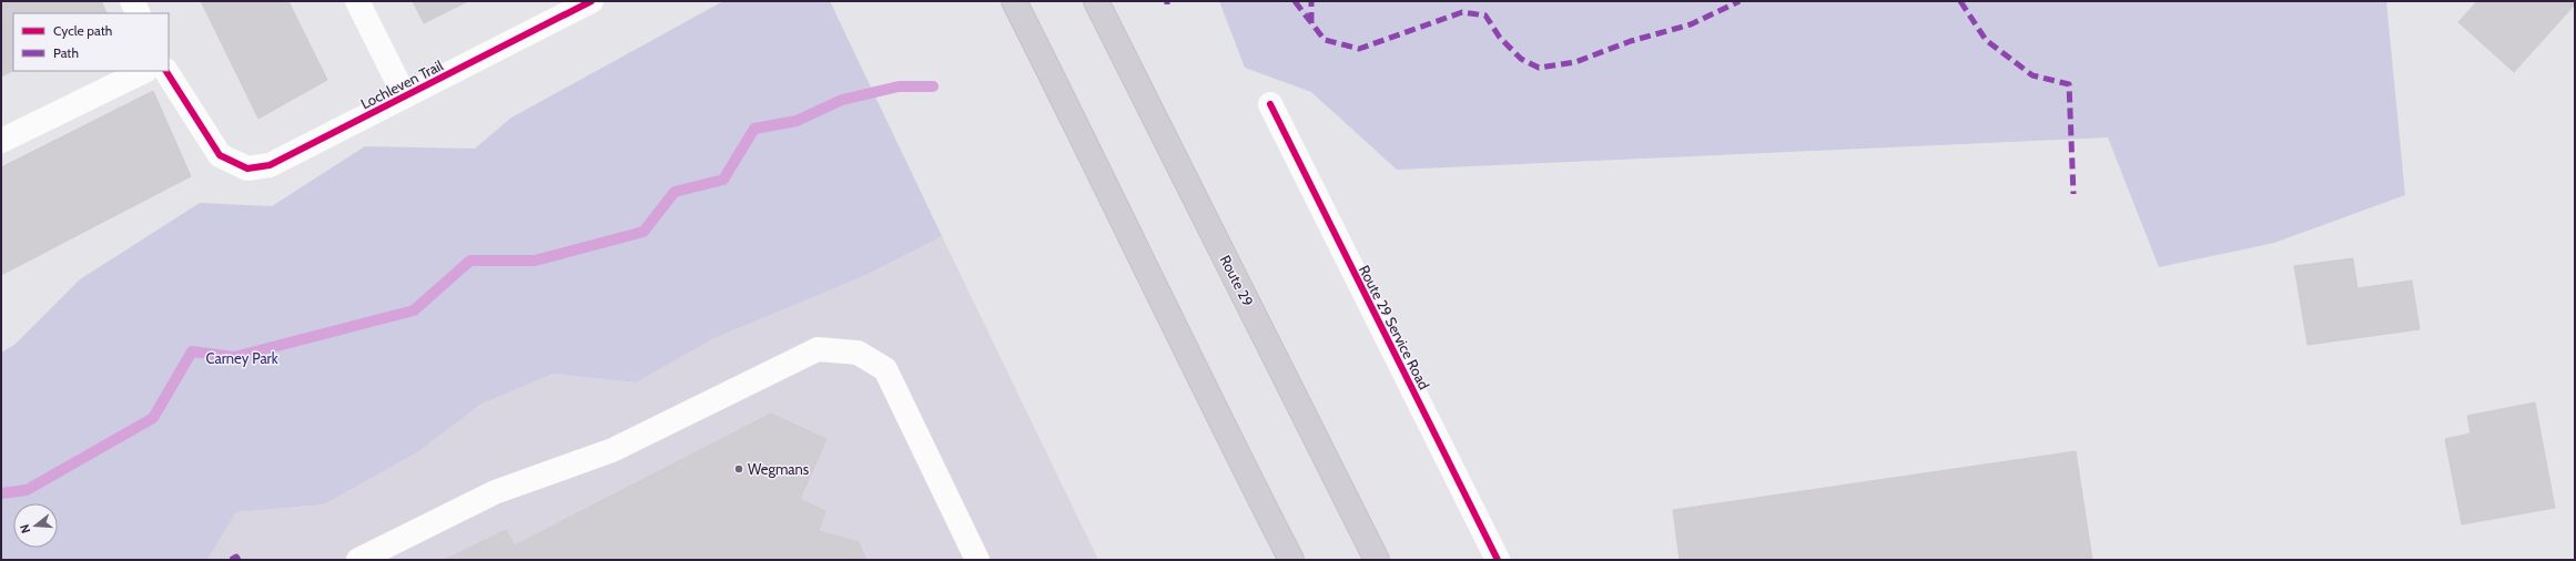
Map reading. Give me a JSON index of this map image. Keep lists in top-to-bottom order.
{
  "streets": {
    "main road": ["Route 29"],
    "street": ["Lochleven Trail", "Route 29 Service Road"]
  },
  "parks": ["Carney Park"],
  "places": ["Wegmans"],
  "legend": ["Cycle path", "Path"],
  "north": "left"
}
